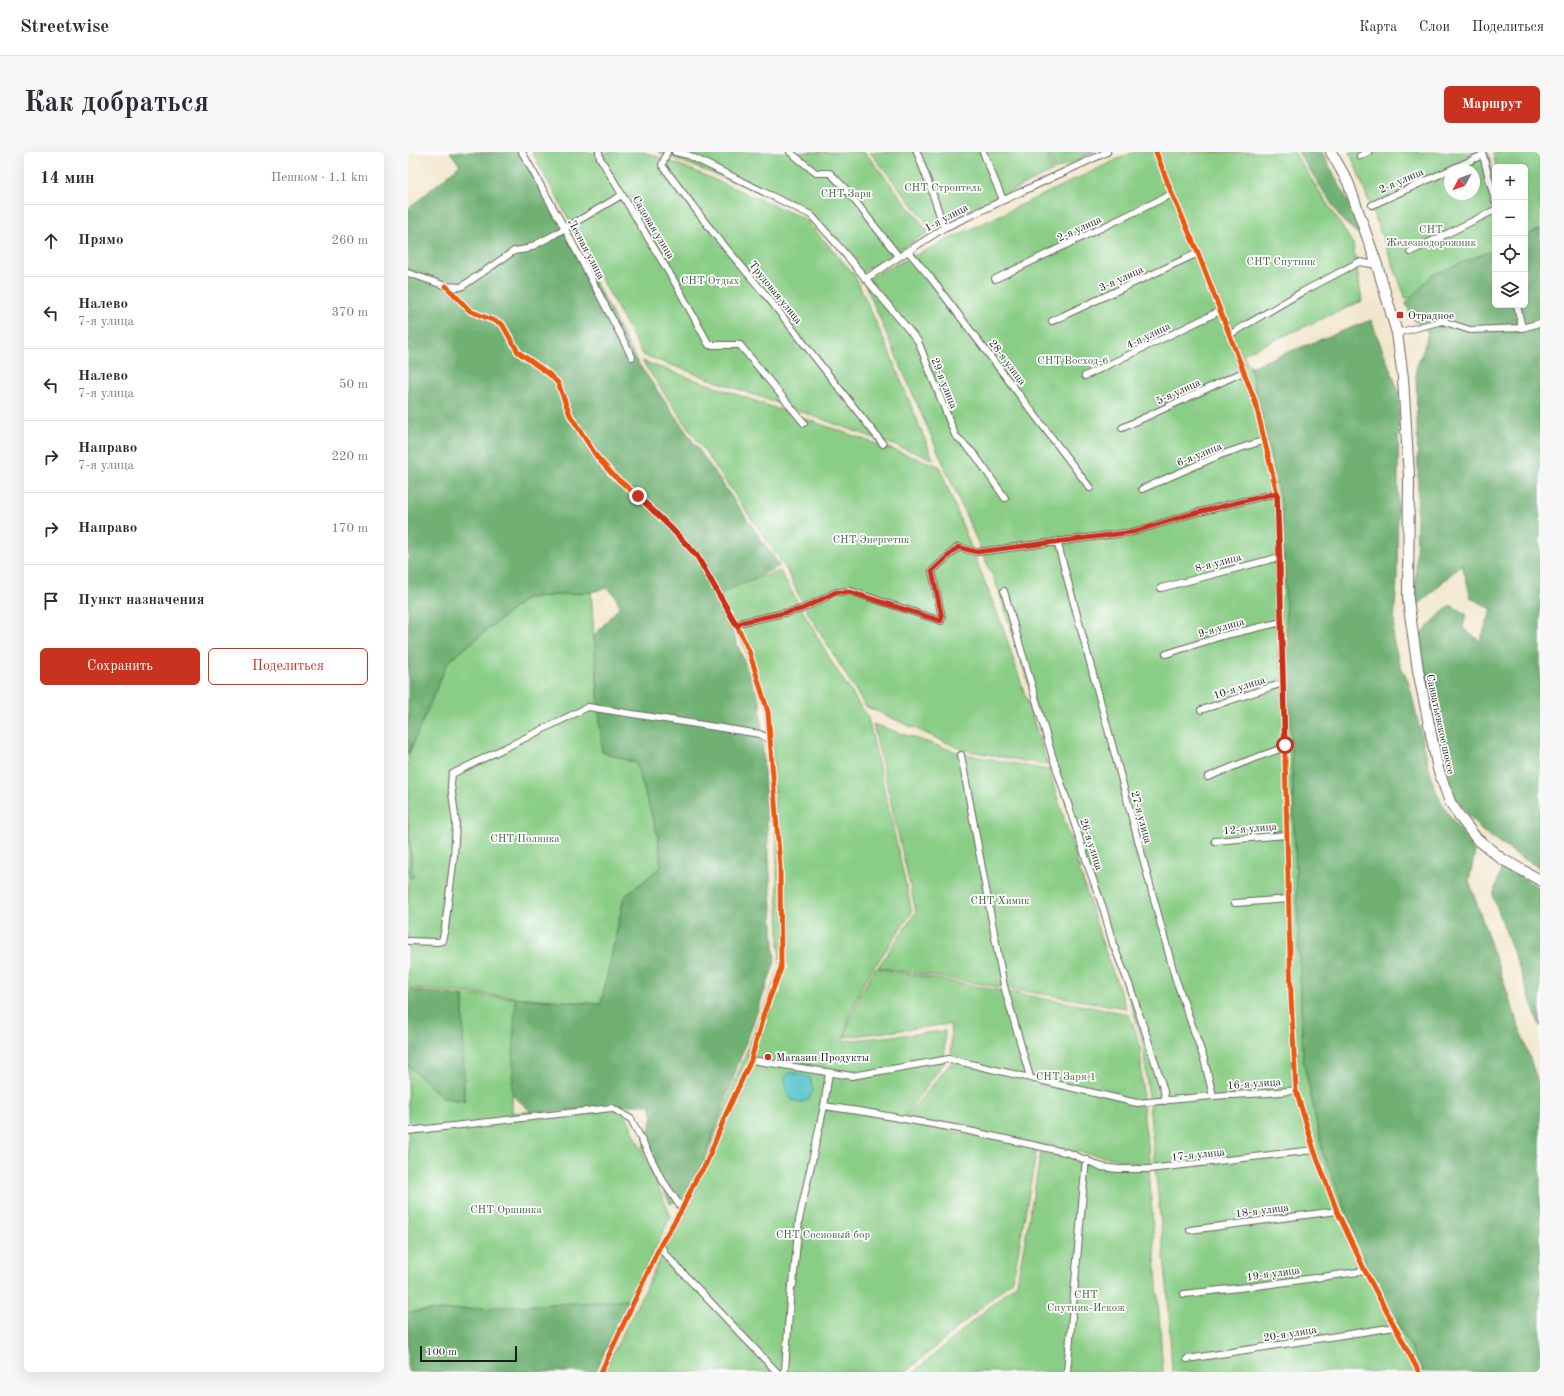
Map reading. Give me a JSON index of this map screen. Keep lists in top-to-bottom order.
{
  "streets": {
    "main road": ["Савватьевское шоссе"],
    "street": [
      "2-я улица",
      "1-я улица",
      "Садовая улица",
      "Лесная улица",
      "3-я улица",
      "Трудовая улица",
      "4-я улица",
      "28-я улица",
      "29-я улица",
      "5-я улица",
      "6-я улица",
      "8-я улица",
      "9-я улица",
      "10-я улица",
      "27-я улица",
      "12-я улица",
      "26-я улица",
      "16-я улица",
      "17-я улица",
      "18-я улица",
      "19-я улица",
      "20-я улица"
    ]
  },
  "crossings": [
    ["1-я улица", "28-я улица"],
    ["1-я улица", "29-я улица"],
    ["27-я улица", "16-я улица"],
    ["26-я улица", "16-я улица"]
  ],
  "parks": [
    "СНТ Строитель",
    "СНТ Заря",
    "СНТ Железнодорожник",
    "СНТ Спутник",
    "СНТ Отдых",
    "СНТ Восход-6",
    "СНТ Энергетик",
    "СНТ Полянка",
    "СНТ Химик",
    "СНТ Заря 1",
    "СНТ Оршинка",
    "СНТ Сосновый бор",
    "СНТ Спутник-Искож"
  ],
  "places": {
    "transit": ["Отрадное"],
    "other": ["Магазин Продукты"]
  },
  "scale_bar": "100 m",
  "north": "bottom left",
  "page": {
    "header": "Streetwise",
    "nav": ["Карта", "Слои", "Поделиться"],
    "buttons": [
      "Маршрут",
      ["Сохранить", "Поделиться"]
    ],
    "title": "Как добраться",
    "heading": ["14 мин", "Пешком · 1.1 km"],
    "map_buttons": ["+", "−"],
    "list": [
      ["Прямо", "260 m"],
      ["Налево", "7-я улица", "370 m"],
      ["Налево", "7-я улица", "50 m"],
      ["Направо", "7-я улица", "220 m"],
      ["Направо", "170 m"],
      "Пункт назначения"
    ],
    "scale": "100 m"
  }
}
